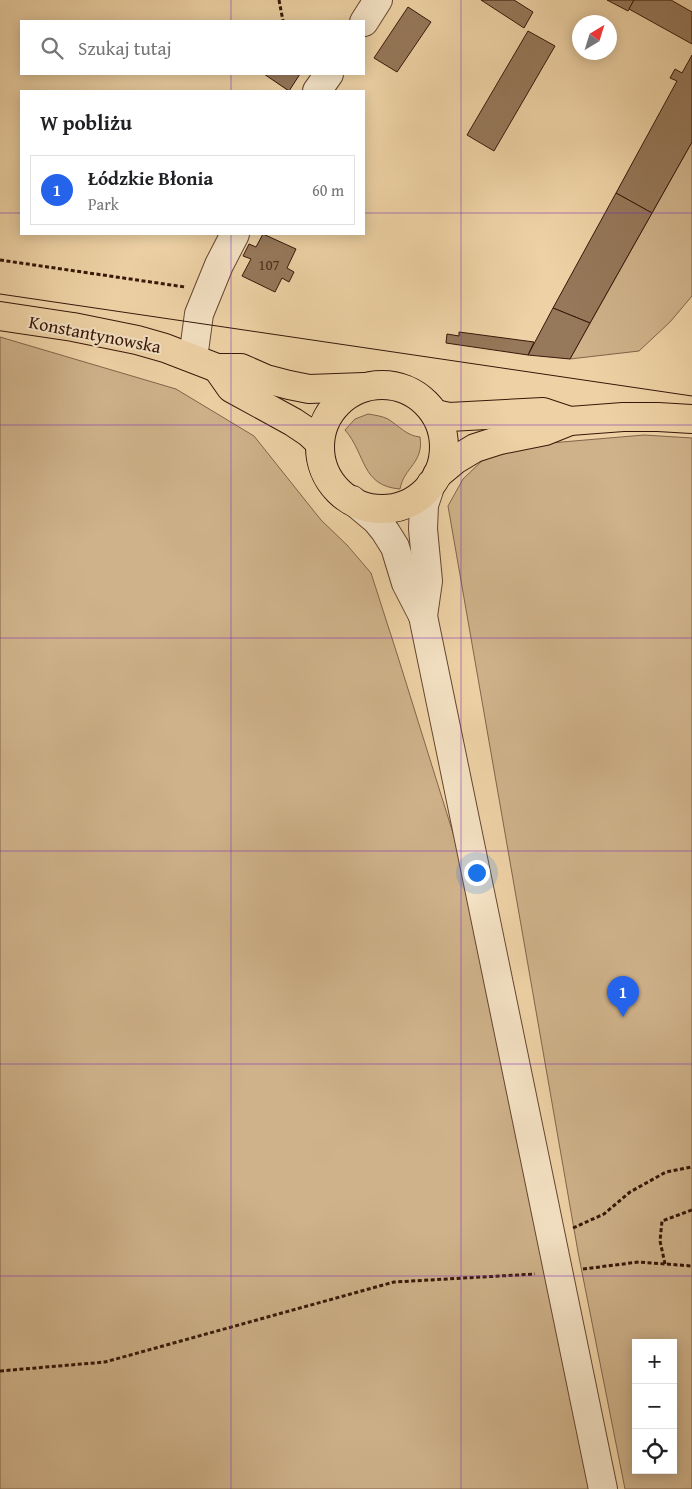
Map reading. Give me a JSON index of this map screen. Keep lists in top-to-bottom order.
{
  "streets": {
    "main road": ["Konstantynowska"]
  },
  "house_numbers": ["107"],
  "north": "top right",
  "page": {
    "search": "Szukaj tutaj",
    "heading": "W pobliżu",
    "list": [
      {
        "mark": "1",
        "name": "Łódzkie Błonia",
        "note": "Park",
        "value": "60 m"
      }
    ],
    "pins": "1",
    "map_buttons": ["+", "−"]
  }
}
